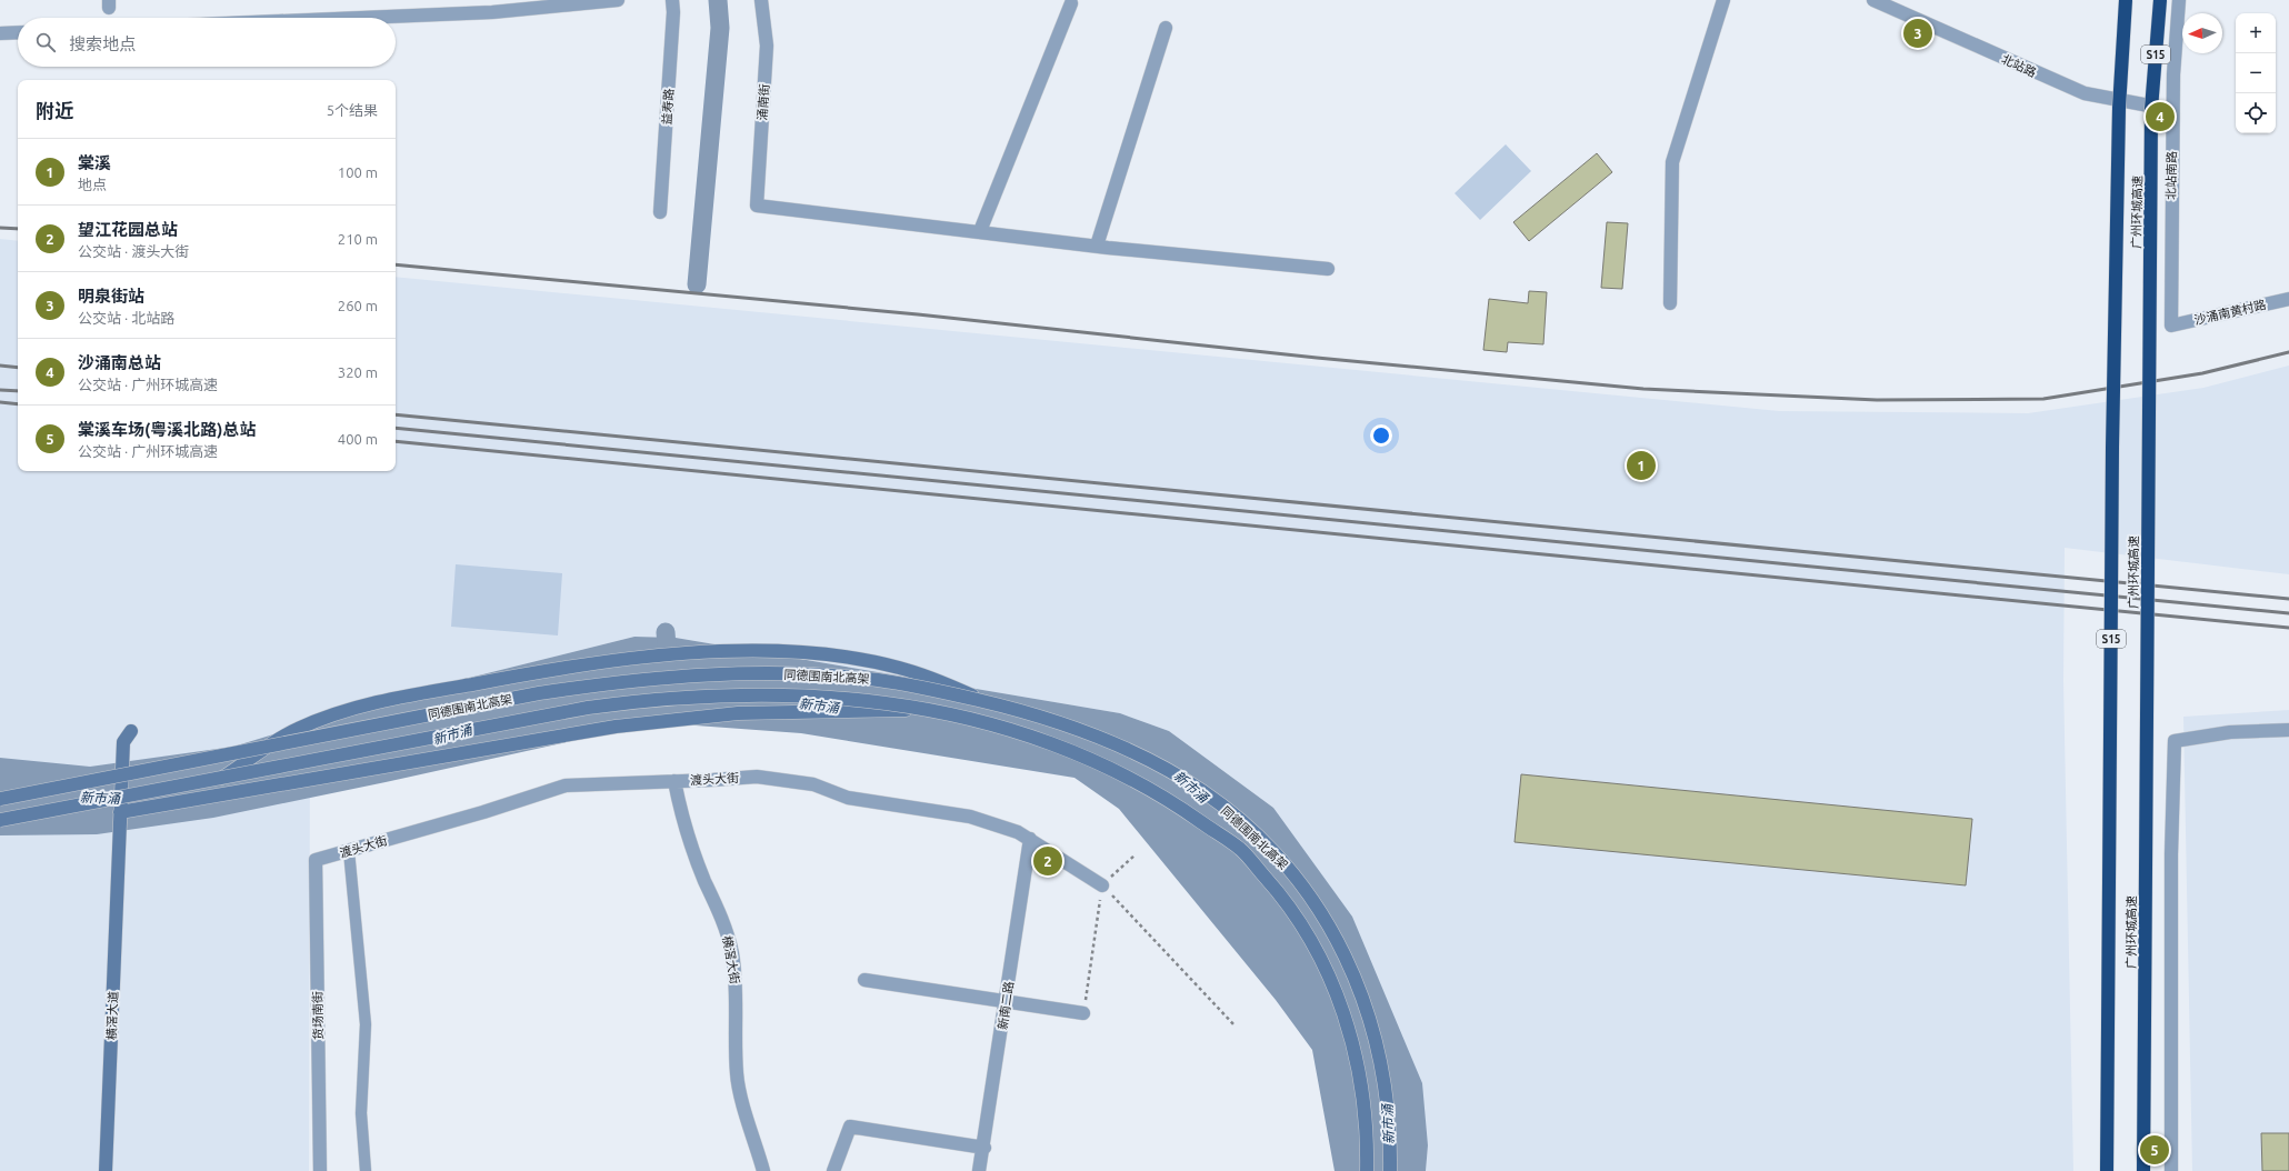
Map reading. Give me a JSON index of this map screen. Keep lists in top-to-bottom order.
{
  "streets": {
    "highway": ["S15", "广州环城高速"],
    "main road": ["同德围南北高架", "横滘大道"],
    "street": [
      "北站路",
      "涌南街",
      "益寿路",
      "北站南路",
      "沙涌南黄村路",
      "渡头大街",
      "横滘大街",
      "新南二路",
      "货场南街"
    ]
  },
  "crossings": [
    ["北站路", "北站南路"],
    ["北站南路", "沙涌南黄村路"],
    ["渡头大街", "横滘大街"],
    ["渡头大街", "新南二路"],
    ["渡头大街", "货场南街"]
  ],
  "water": ["新市涌"],
  "north": "left",
  "page": {
    "map_buttons": ["+", "−"],
    "pins": [
      "3",
      "4",
      "1",
      "2",
      "5"
    ],
    "search": "搜索地点",
    "heading": ["附近", "5个结果"],
    "list": [
      {
        "mark": "1",
        "name": "棠溪",
        "note": "地点",
        "value": "100 m"
      },
      {
        "mark": "2",
        "name": "望江花园总站",
        "note": "公交站 · 渡头大街",
        "value": "210 m"
      },
      {
        "mark": "3",
        "name": "明泉街站",
        "note": "公交站 · 北站路",
        "value": "260 m"
      },
      {
        "mark": "4",
        "name": "沙涌南总站",
        "note": "公交站 · 广州环城高速",
        "value": "320 m"
      },
      {
        "mark": "5",
        "name": "棠溪车场(粤溪北路)总站",
        "note": "公交站 · 广州环城高速",
        "value": "400 m"
      }
    ]
  }
}
